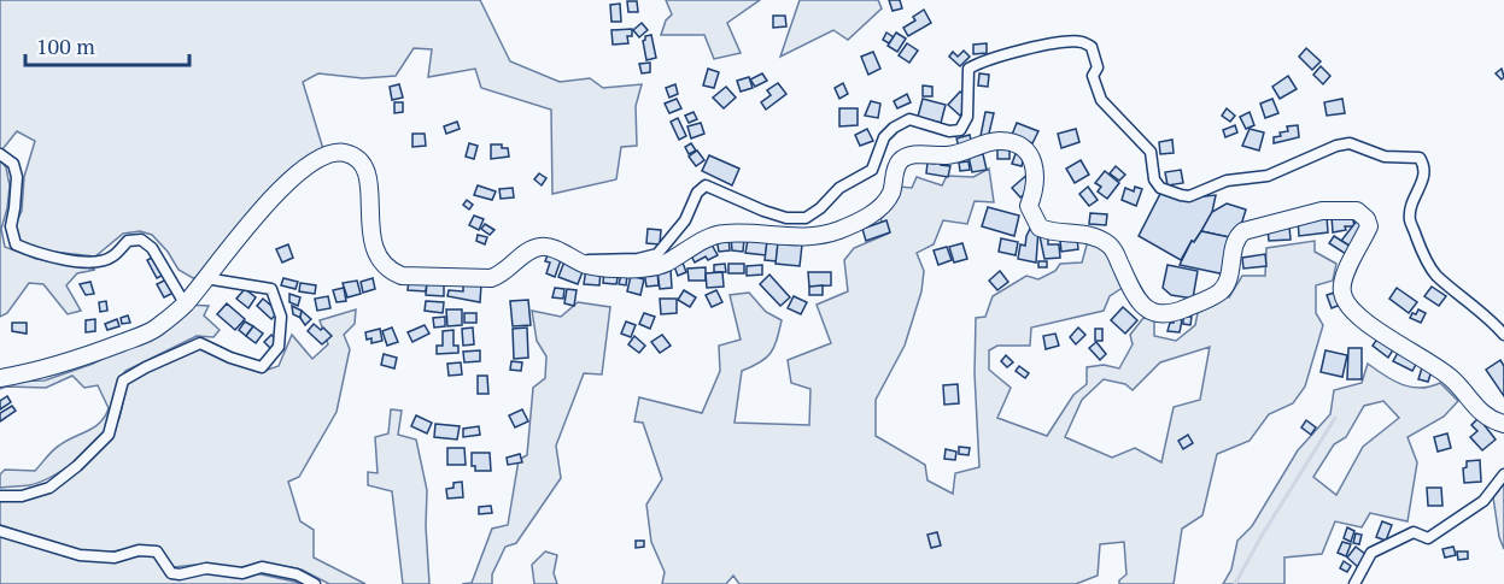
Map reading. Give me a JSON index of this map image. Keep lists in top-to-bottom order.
{
  "scale_bar": "100 m"
}
